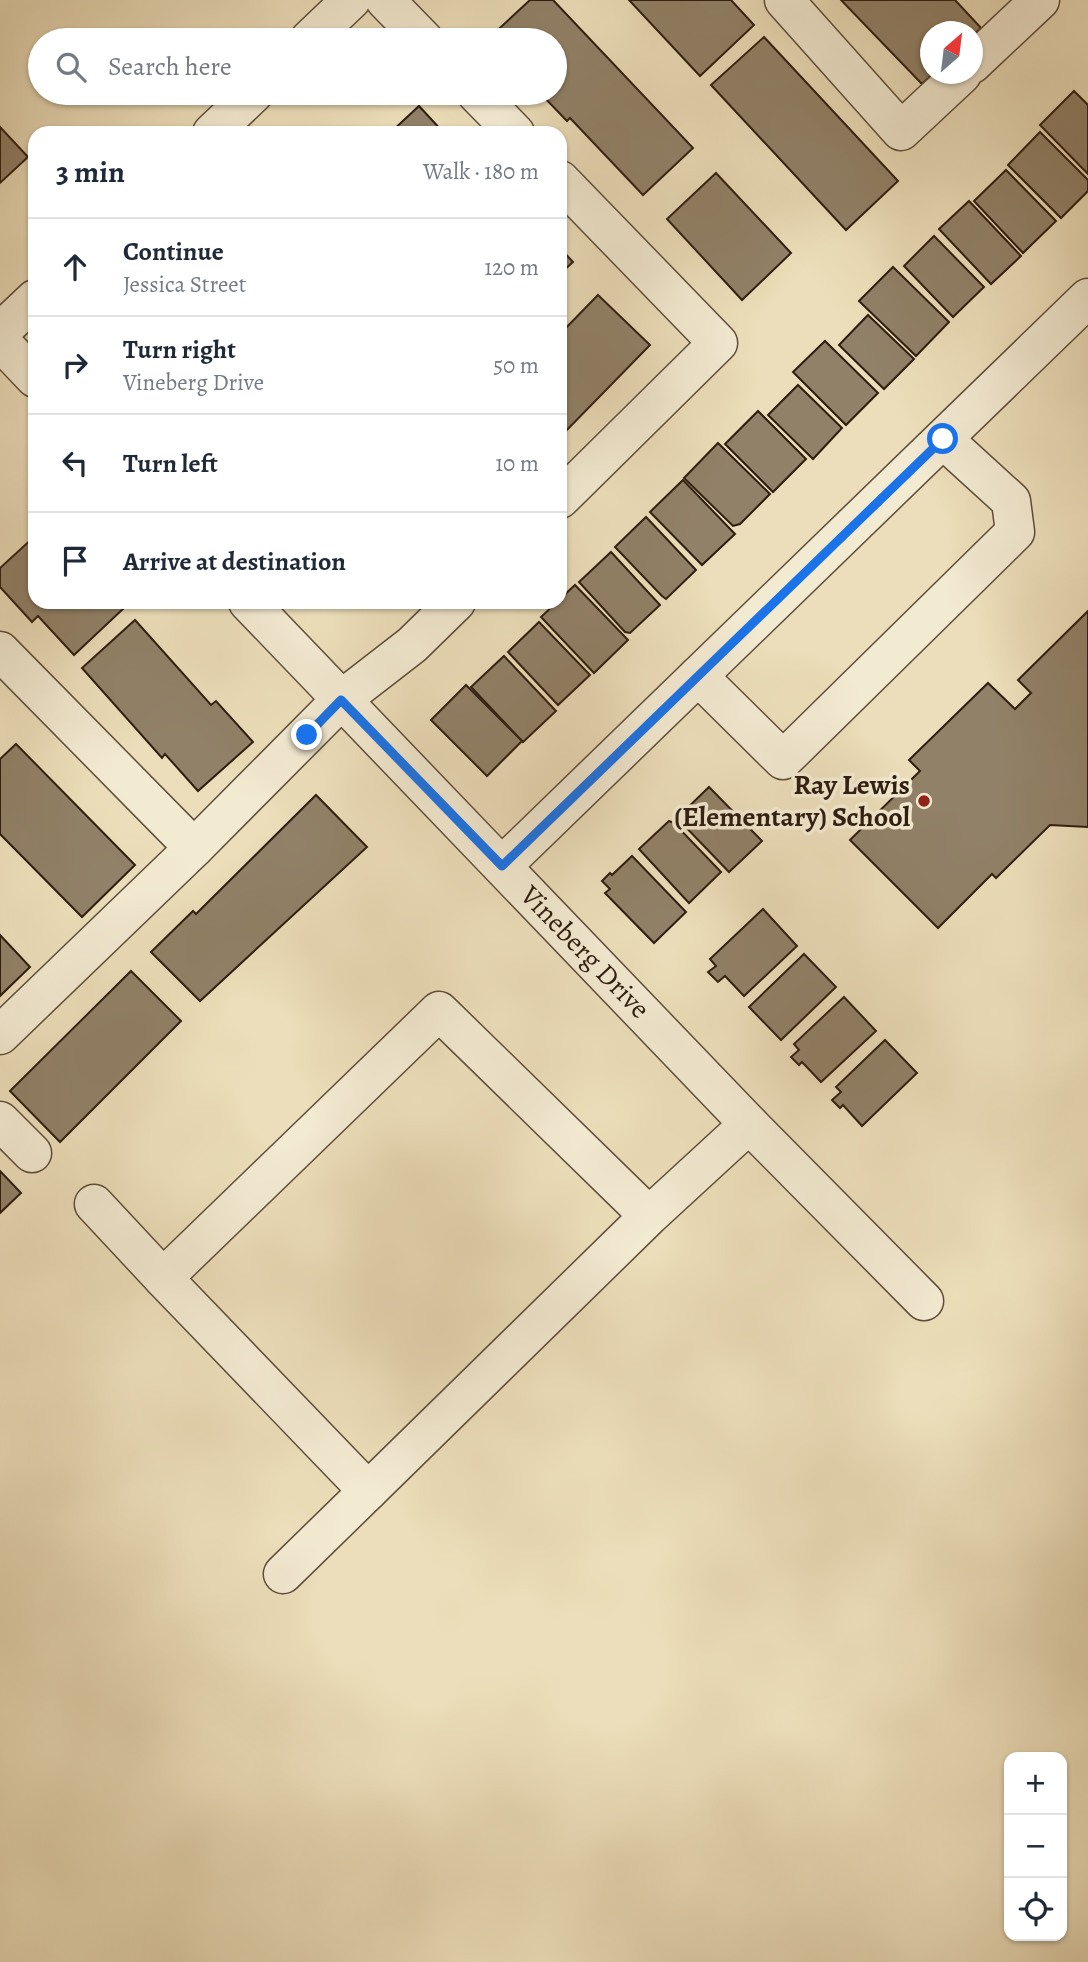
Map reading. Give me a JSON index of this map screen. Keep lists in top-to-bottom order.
{
  "streets": {
    "street": ["Vineberg Drive"]
  },
  "places": ["Ray Lewis (Elementary) School"],
  "north": "top right",
  "page": {
    "search": "Search here",
    "heading": ["3 min", "Walk · 180 m"],
    "list": [
      ["Continue", "Jessica Street", "120 m"],
      ["Turn right", "Vineberg Drive", "50 m"],
      ["Turn left", "10 m"],
      "Arrive at destination"
    ],
    "map_buttons": ["+", "−"]
  }
}
